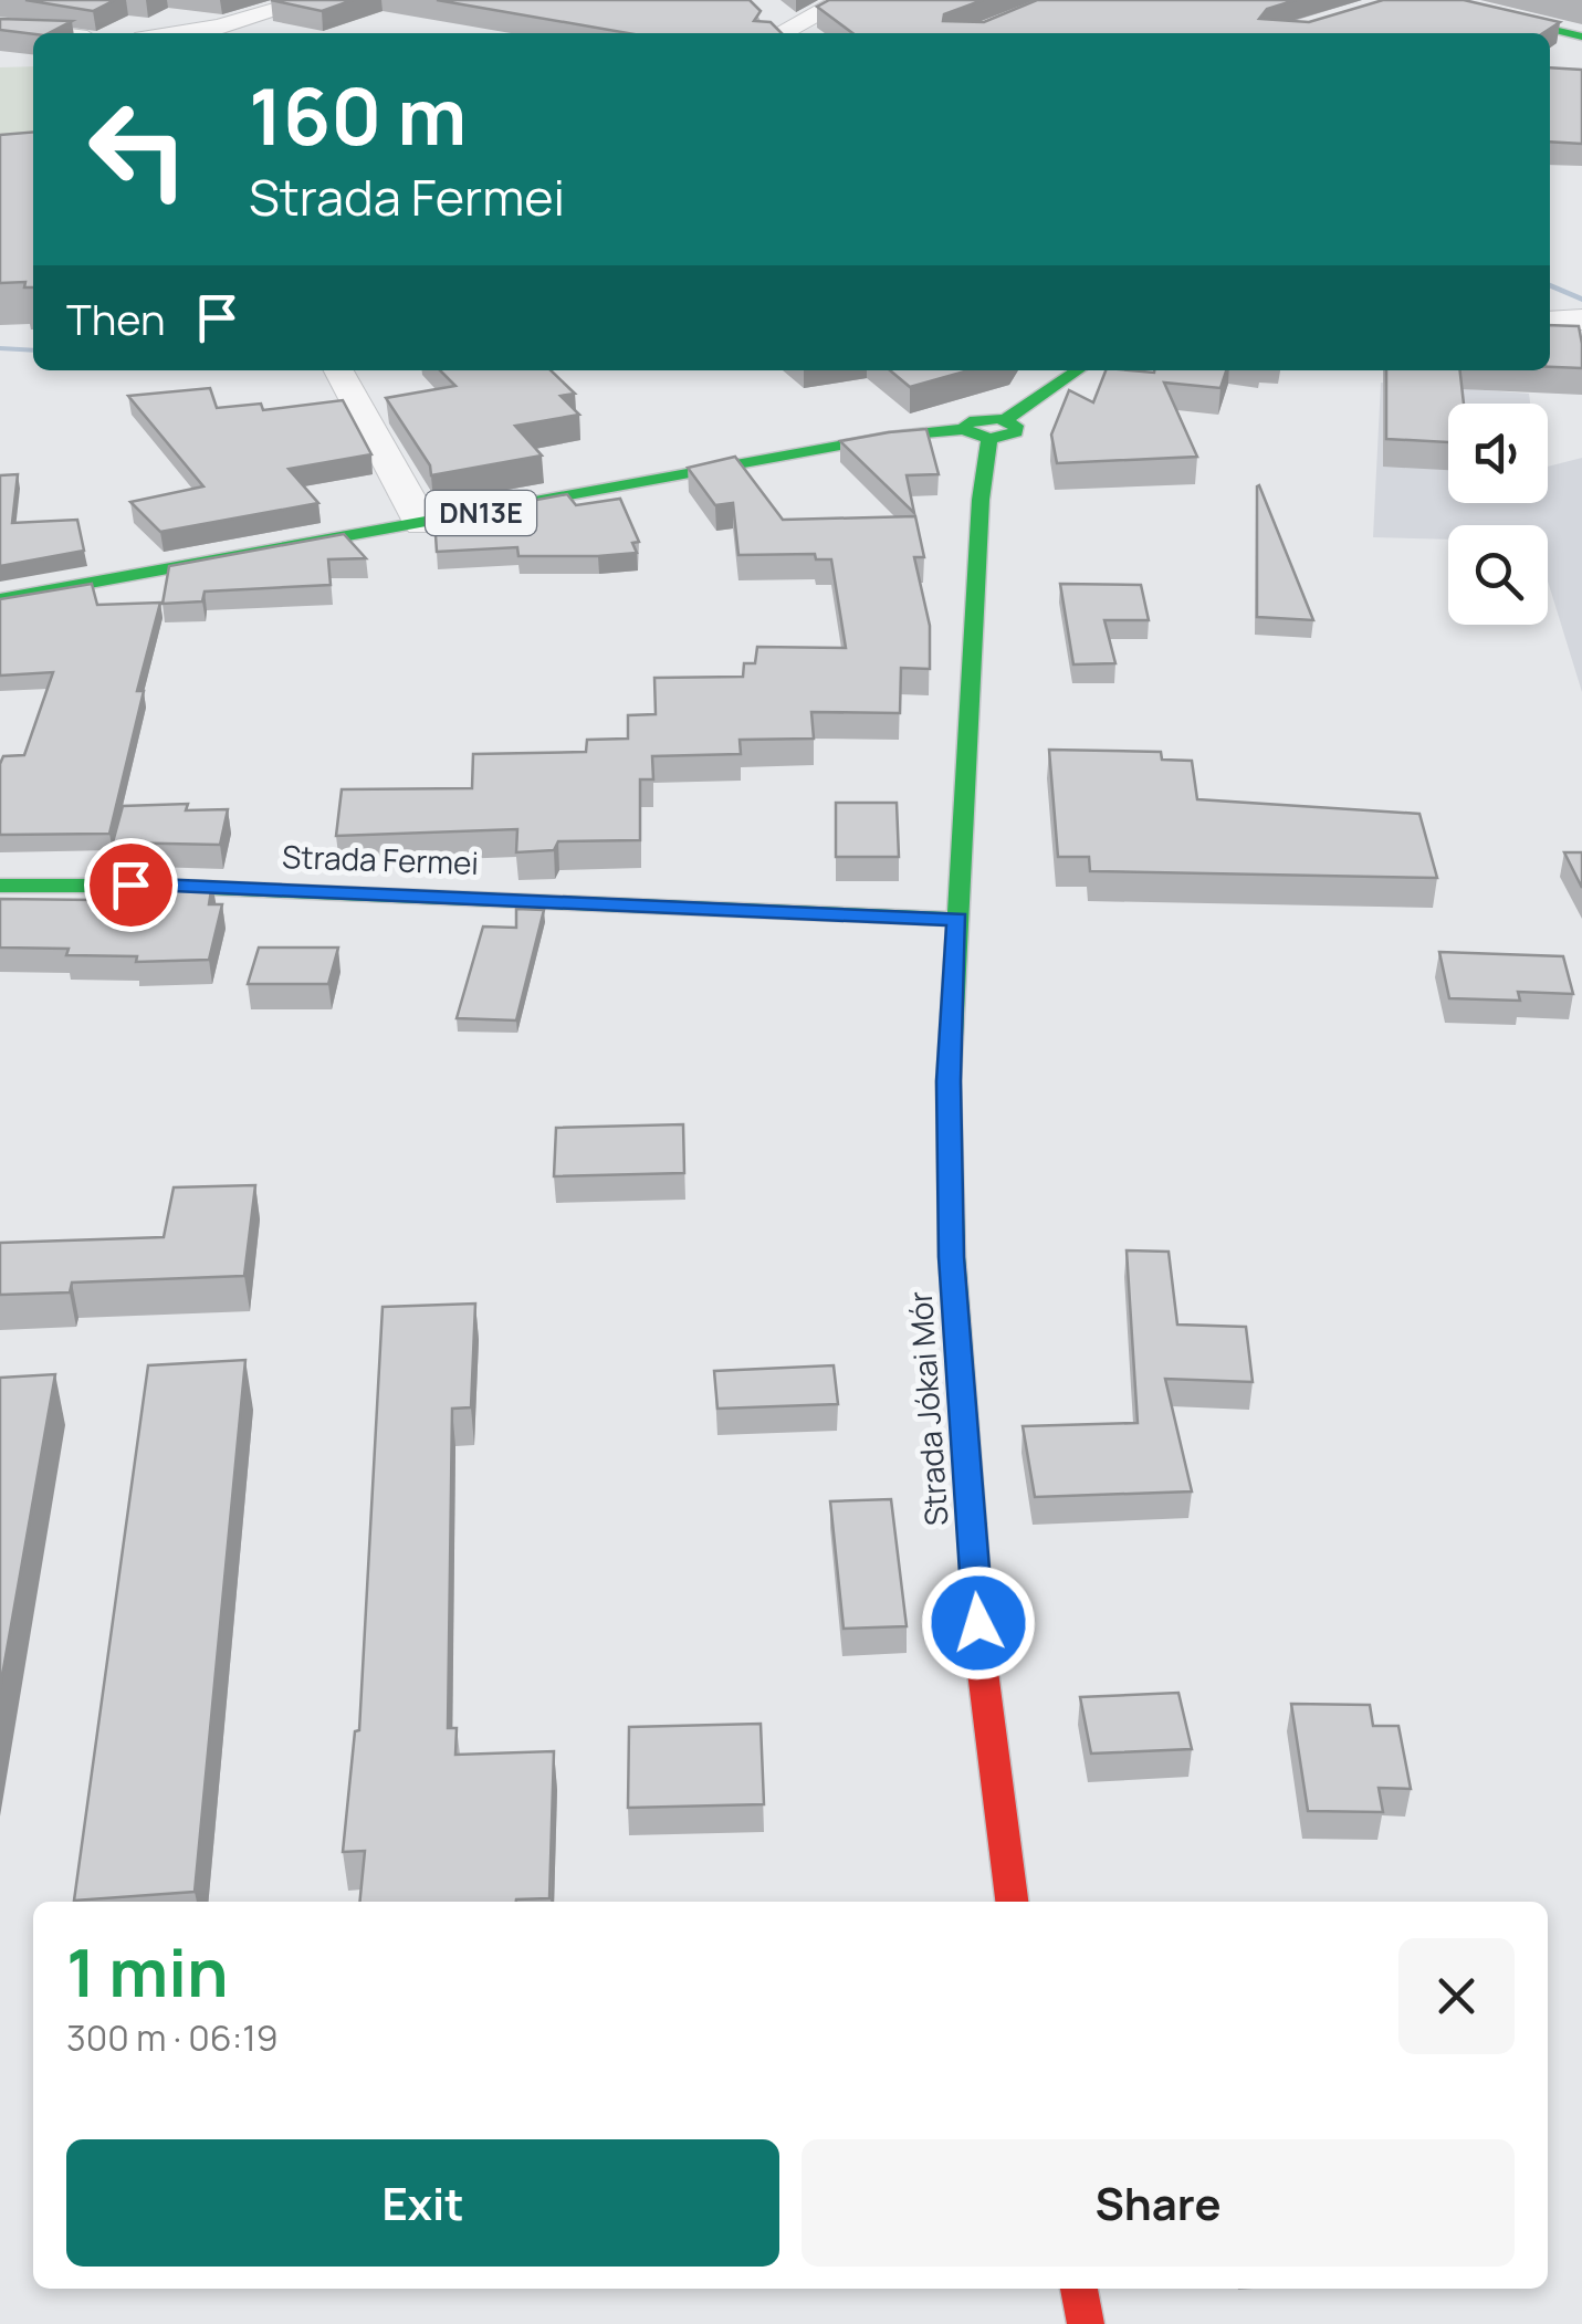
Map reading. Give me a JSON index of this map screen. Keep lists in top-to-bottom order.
{
  "streets": {
    "main road": ["DN13E", "Strada Fermei", "Strada Jókai Mór"]
  },
  "crossings": [
    ["DN13E", "Strada Jókai Mór"],
    ["Strada Fermei", "Strada Jókai Mór"]
  ],
  "page": {
    "turn": ["160 m", "Strada Fermei"],
    "then": "Then",
    "heading": ["1 min", "300 m · 06:19"],
    "buttons": ["Exit", "Share"]
  }
}
